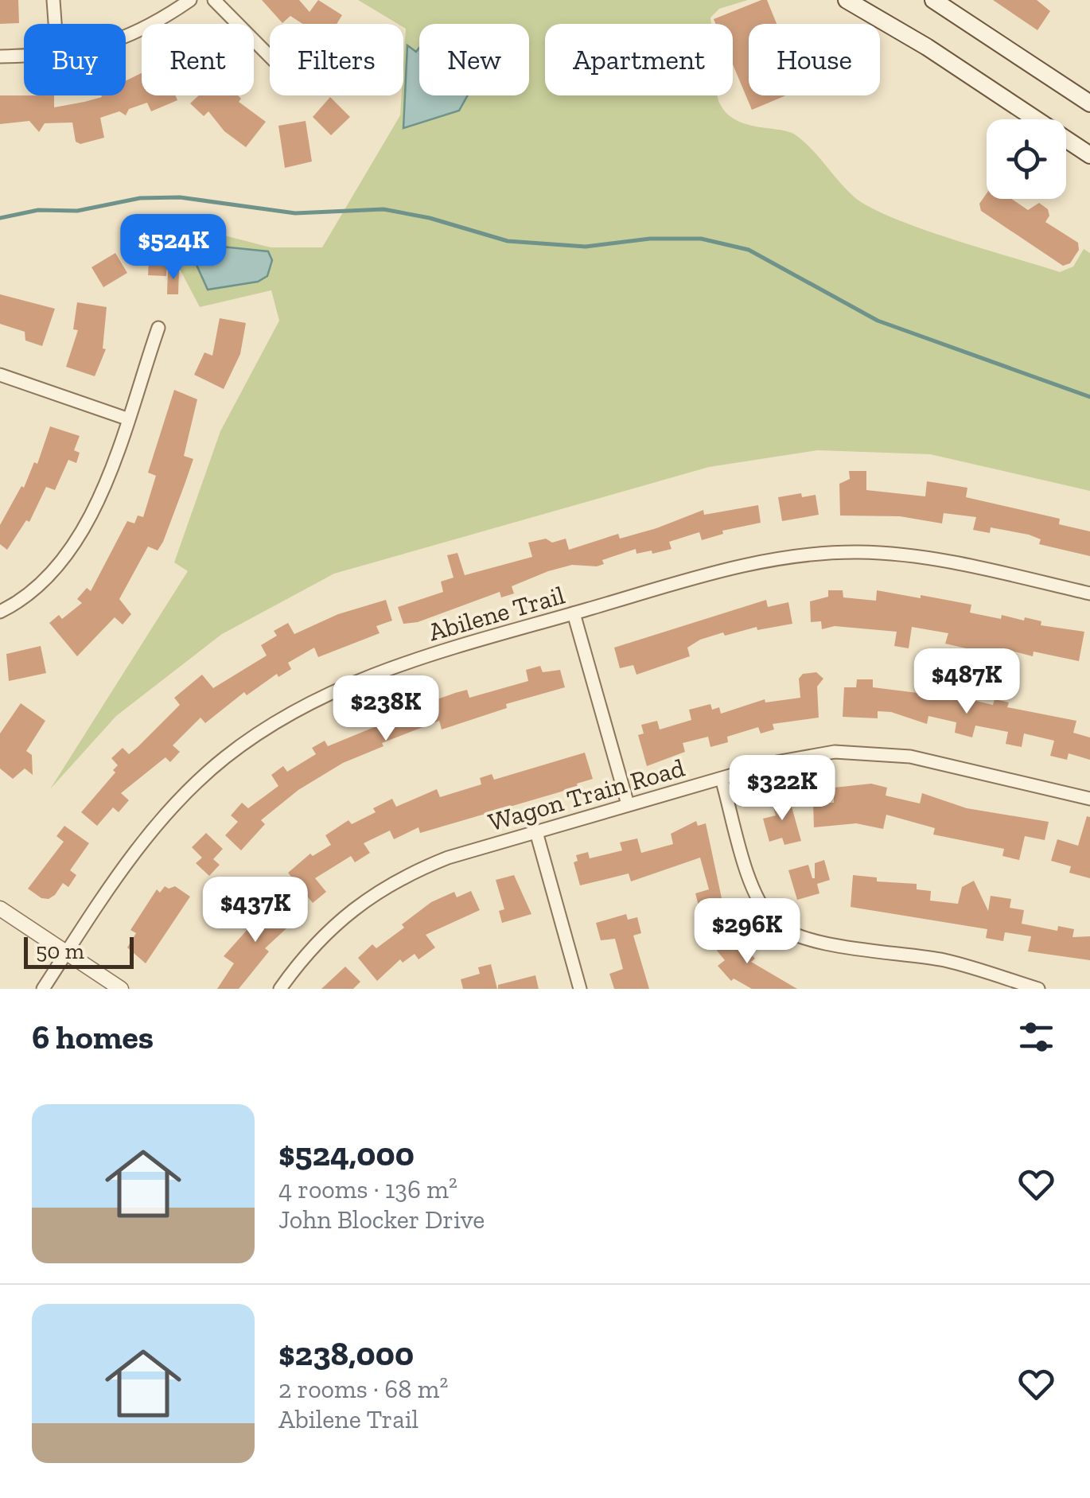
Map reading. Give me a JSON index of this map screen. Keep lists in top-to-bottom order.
{
  "streets": {
    "street": ["Abilene Trail", "Wagon Train Road"]
  },
  "scale_bar": "50 m",
  "page": {
    "chip": [
      "Buy",
      "Rent",
      "Filters",
      "New",
      "Apartment",
      "House"
    ],
    "price": [
      "$524K",
      "$487K",
      "$238K",
      "$322K",
      "$437K",
      "$296K"
    ],
    "scale": "50 m",
    "heading": "6 homes",
    "list": [
      {
        "name": "$524,000",
        "note": "4 rooms · 136 m² · John Blocker Drive"
      },
      {
        "name": "$238,000",
        "note": "2 rooms · 68 m² · Abilene Trail"
      }
    ]
  }
}
